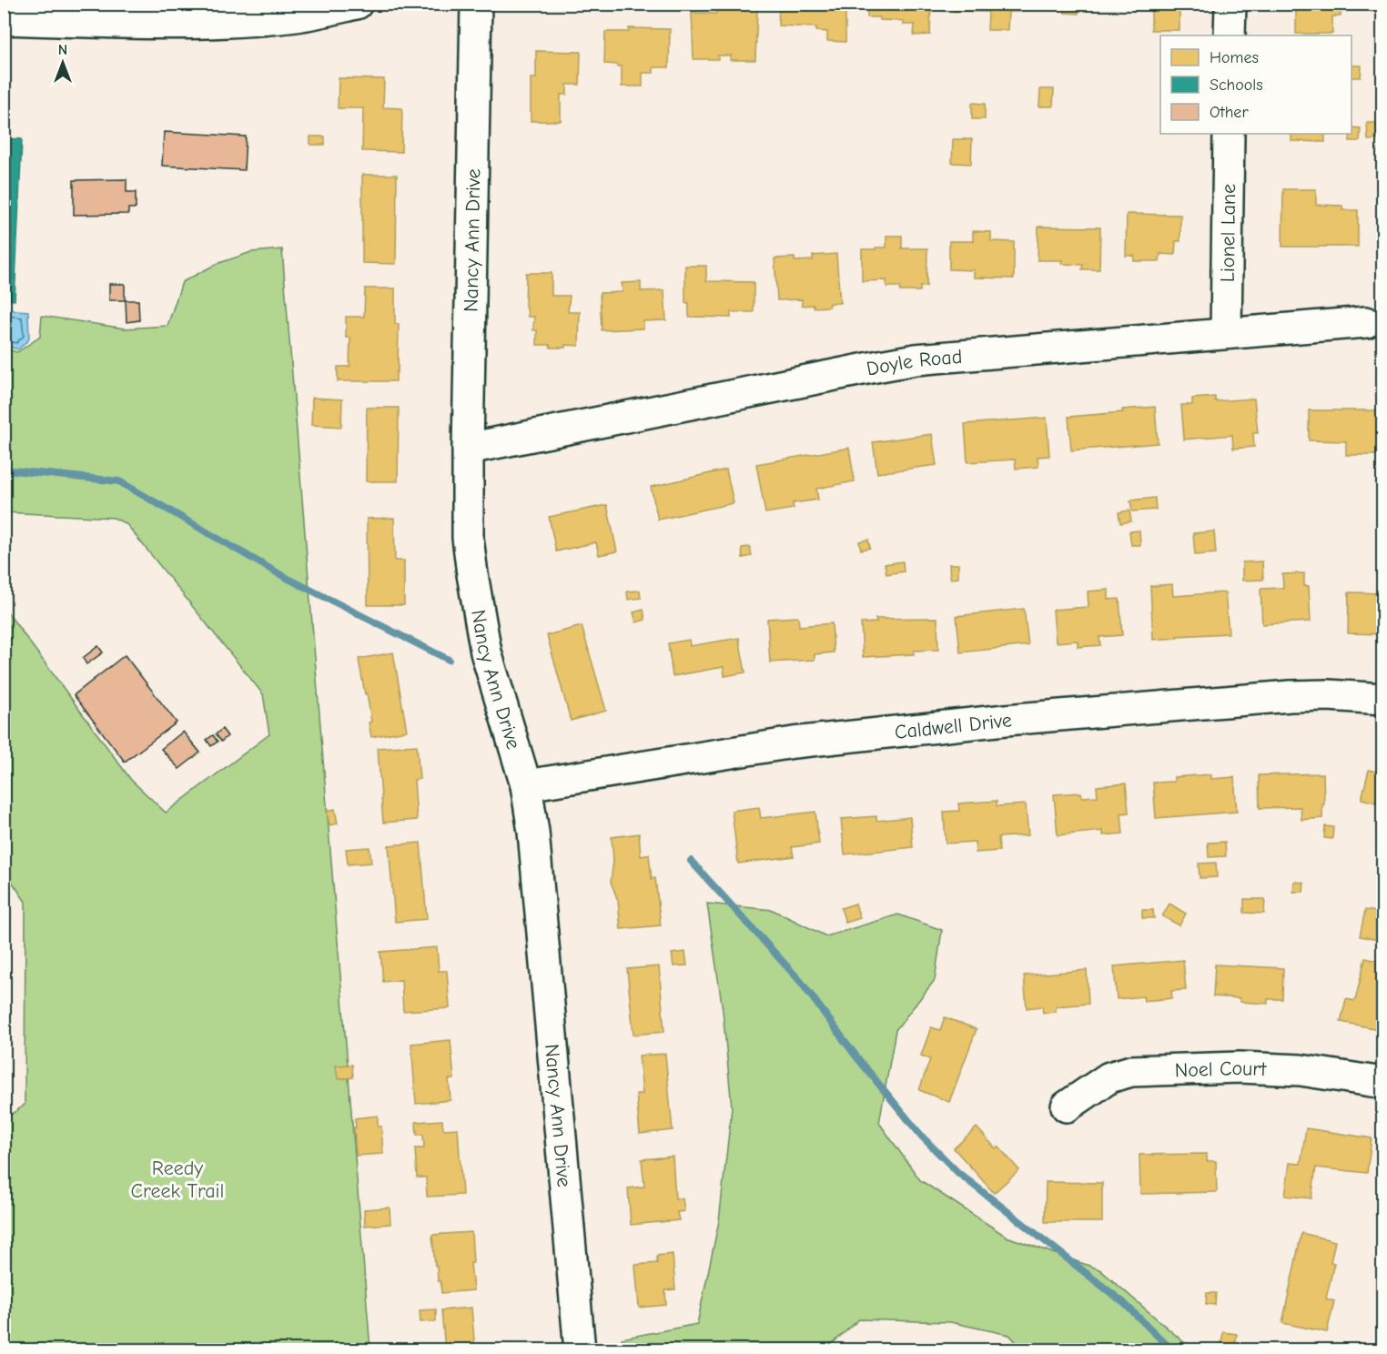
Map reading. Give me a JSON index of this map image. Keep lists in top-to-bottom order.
{
  "streets": {
    "street": [
      "Lionel Lane",
      "Nancy Ann Drive",
      "Doyle Road",
      "Caldwell Drive",
      "Noel Court"
    ]
  },
  "crossings": [
    ["Lionel Lane", "Doyle Road"],
    ["Nancy Ann Drive", "Doyle Road"],
    ["Nancy Ann Drive", "Caldwell Drive"]
  ],
  "parks": ["Reedy Creek Trail"],
  "legend": ["Homes", "Schools", "Other"],
  "north": "top"
}
